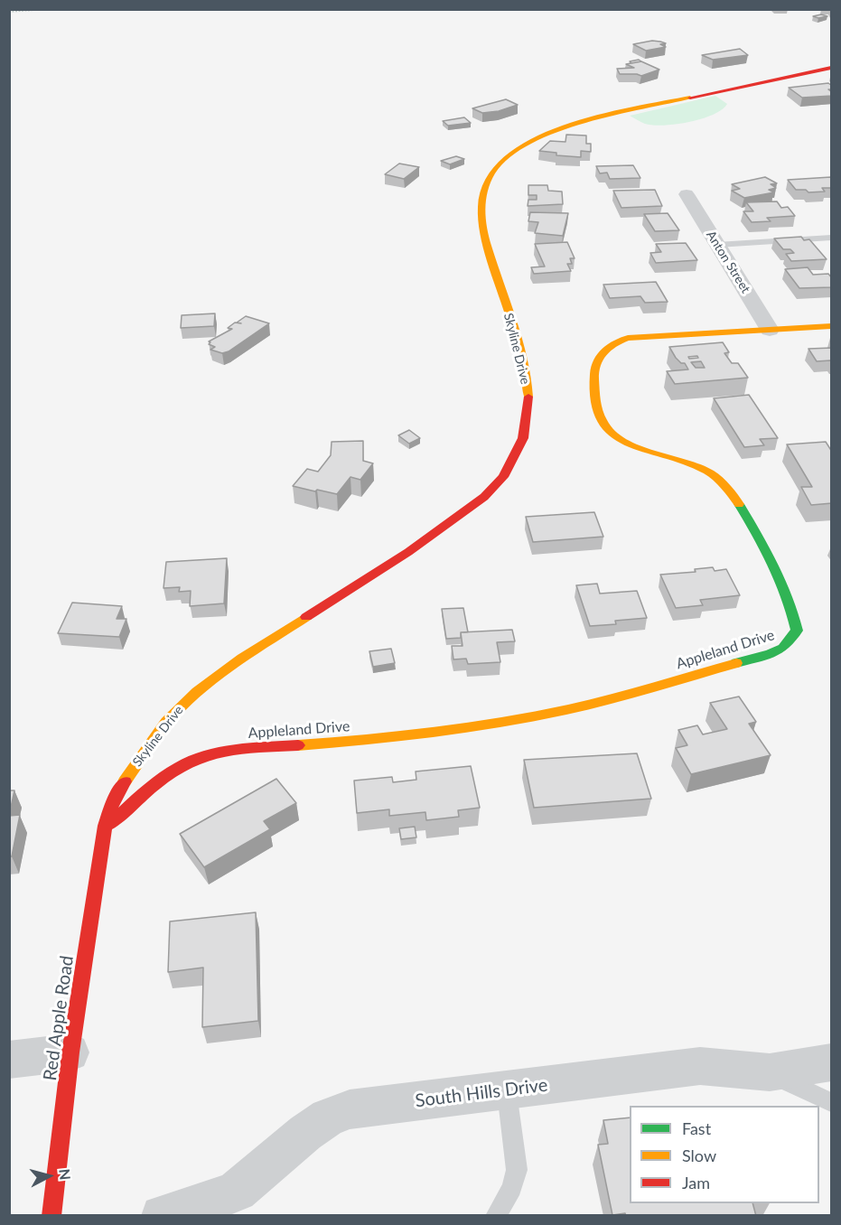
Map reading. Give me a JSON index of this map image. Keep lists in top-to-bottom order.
{
  "streets": {
    "street": [
      "Anton Street",
      "Skyline Drive",
      "Appleland Drive",
      "Red Apple Road",
      "South Hills Drive"
    ]
  },
  "crossings": [
    ["Anton Street", "Appleland Drive"],
    ["Skyline Drive", "Appleland Drive"],
    ["Skyline Drive", "Red Apple Road"],
    ["Appleland Drive", "Red Apple Road"]
  ],
  "legend": ["Fast", "Slow", "Jam"],
  "north": "right"
}
